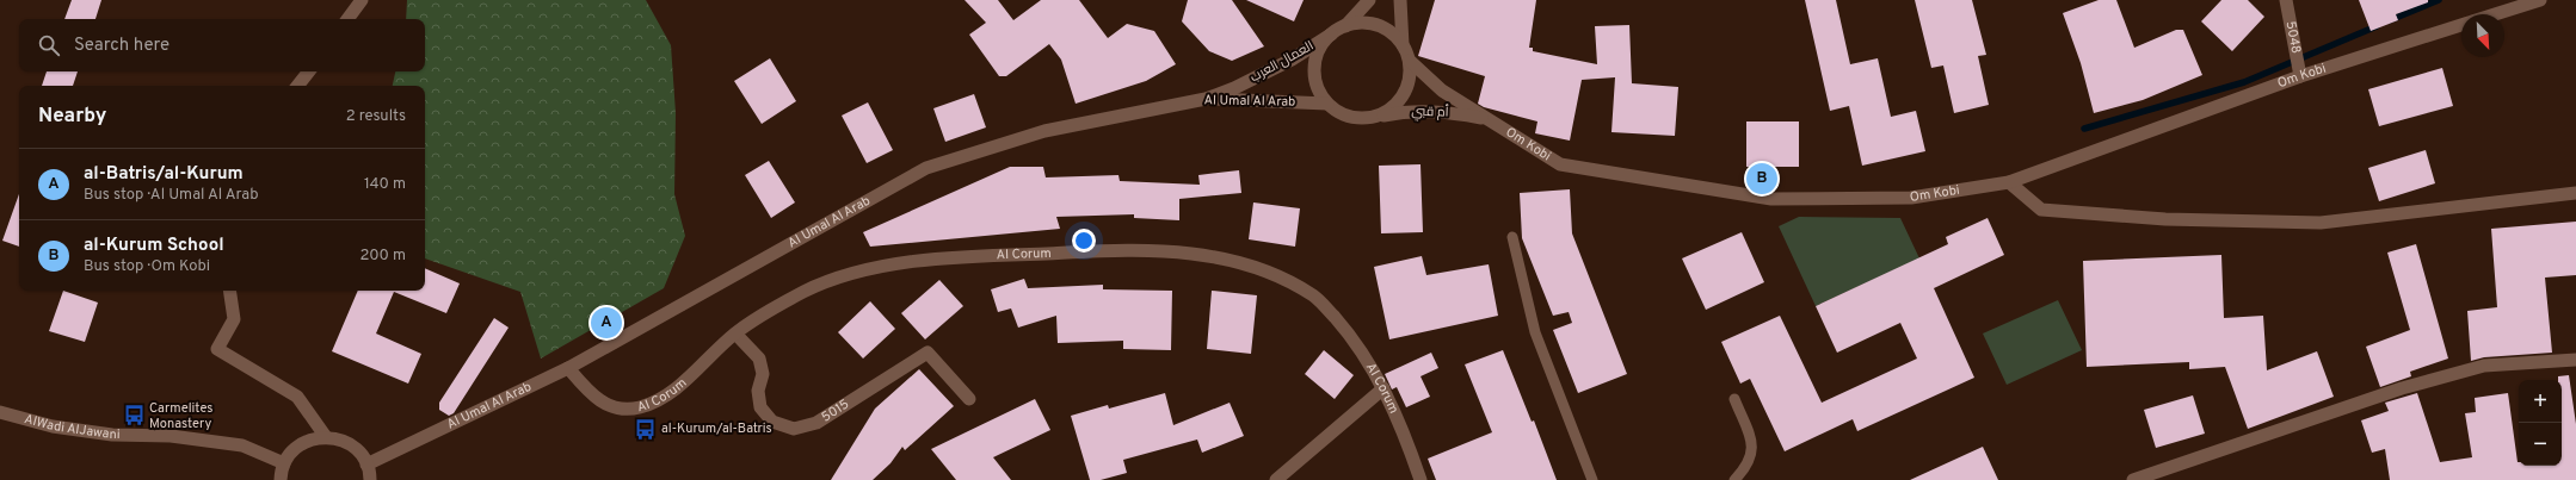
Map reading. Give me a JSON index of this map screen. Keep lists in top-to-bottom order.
{
  "streets": {
    "street": [
      "5048",
      "العمال العرب",
      "Om Kobi",
      "Al Umal Al Arab",
      "أم قبي",
      "Al Corum",
      "5015",
      "AlWadi AlJawani"
    ]
  },
  "crossings": [
    ["5048", "Om Kobi"],
    ["العمال العرب", "Om Kobi"],
    ["العمال العرب", "Al Umal Al Arab"],
    ["العمال العرب", "أم قبي"],
    ["Om Kobi", "Al Umal Al Arab"],
    ["Om Kobi", "أم قبي"],
    ["Al Umal Al Arab", "أم قبي"],
    ["Al Umal Al Arab", "Al Corum"],
    ["Al Corum", "5015"]
  ],
  "places": {
    "bus stop": ["Carmelites Monastery", "al-Kurum/al-Batris"]
  },
  "north": "bottom right",
  "page": {
    "search": "Search here",
    "heading": ["Nearby", "2 results"],
    "list": [
      {
        "mark": "A",
        "name": "al-Batris/al-Kurum",
        "note": "Bus stop · Al Umal Al Arab",
        "value": "140 m"
      },
      {
        "mark": "B",
        "name": "al-Kurum School",
        "note": "Bus stop · Om Kobi",
        "value": "200 m"
      }
    ],
    "pins": ["B", "A"],
    "map_buttons": ["+", "−"]
  }
}
